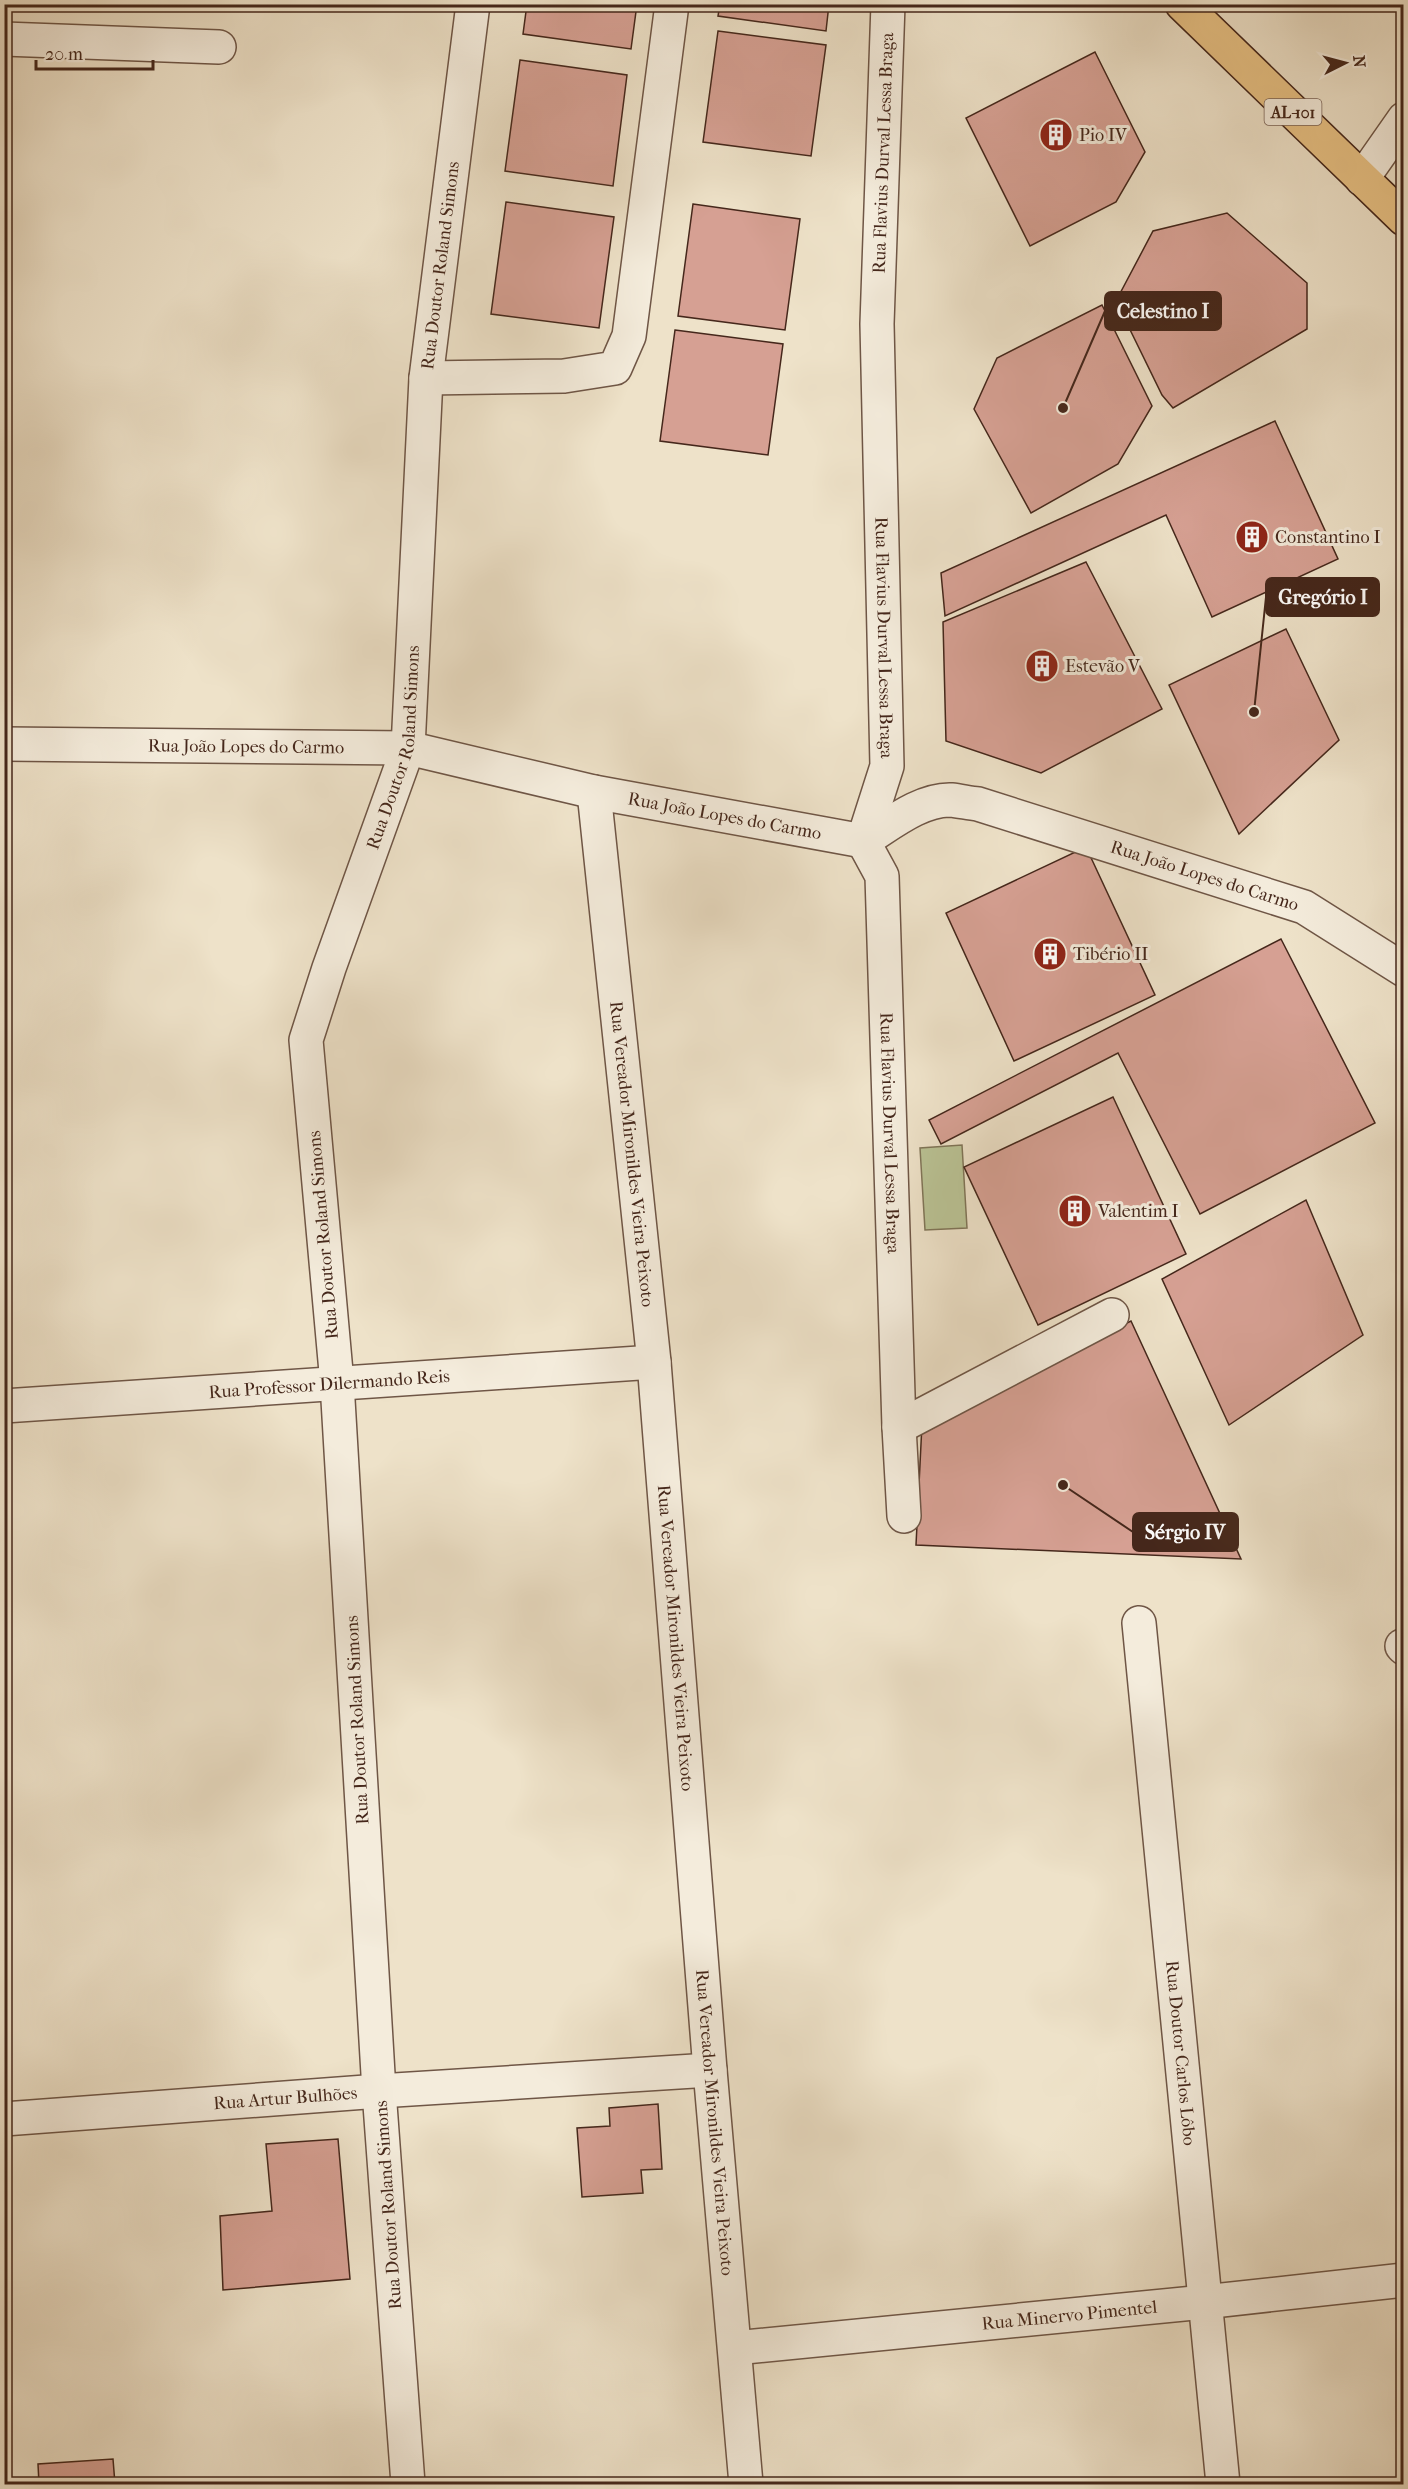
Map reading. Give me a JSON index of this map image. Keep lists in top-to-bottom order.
{
  "streets": {
    "main road": ["AL-101"],
    "street": [
      "Rua Flavius Durval Lessa Braga",
      "Rua Doutor Roland Simons",
      "Rua João Lopes do Carmo",
      "Rua Vereador Mironildes Vieira Peixoto",
      "Rua Professor Dilermando Reis",
      "Rua Doutor Carlos Lôbo",
      "Rua Artur Bulhões",
      "Rua Minervo Pimentel"
    ]
  },
  "crossings": [
    ["Rua Flavius Durval Lessa Braga", "Rua João Lopes do Carmo"],
    ["Rua Doutor Roland Simons", "Rua João Lopes do Carmo"],
    ["Rua Doutor Roland Simons", "Rua Professor Dilermando Reis"],
    ["Rua Doutor Roland Simons", "Rua Artur Bulhões"],
    ["Rua João Lopes do Carmo", "Rua Vereador Mironildes Vieira Peixoto"],
    ["Rua Vereador Mironildes Vieira Peixoto", "Rua Professor Dilermando Reis"],
    ["Rua Vereador Mironildes Vieira Peixoto", "Rua Artur Bulhões"],
    ["Rua Vereador Mironildes Vieira Peixoto", "Rua Minervo Pimentel"],
    ["Rua Doutor Carlos Lôbo", "Rua Minervo Pimentel"]
  ],
  "places": {
    "building": [
      "Pio IV",
      "Constantino I",
      "Estevão V",
      "Tibério II",
      "Valentim I"
    ],
    "other": ["Celestino I", "Gregório I", "Sérgio IV"]
  },
  "scale_bar": "20 m",
  "north": "right"
}
